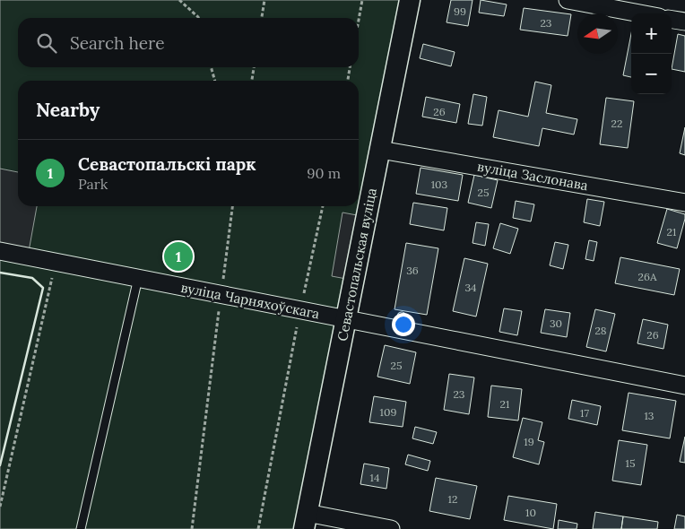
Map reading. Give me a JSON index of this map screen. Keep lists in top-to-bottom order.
{
  "streets": {
    "street": ["вуліца Заслонава", "Севастопальская вуліца", "вуліца Чарняхоўскага"]
  },
  "crossings": [
    ["вуліца Заслонава", "Севастопальская вуліца"],
    ["Севастопальская вуліца", "вуліца Чарняхоўскага"]
  ],
  "house_numbers": [
    "99",
    "23",
    "26",
    "22",
    "103",
    "25",
    "21",
    "36",
    "26А",
    "34",
    "30",
    "28",
    "26",
    "25",
    "23",
    "21",
    "109",
    "17",
    "13",
    "19",
    "15",
    "14",
    "12",
    "10"
  ],
  "north": "left",
  "page": {
    "map_buttons": ["+", "−"],
    "search": "Search here",
    "heading": "Nearby",
    "list": [
      {
        "mark": "1",
        "name": "Севастопальскі парк",
        "note": "Park",
        "value": "90 m"
      }
    ],
    "pins": "1"
  }
}
